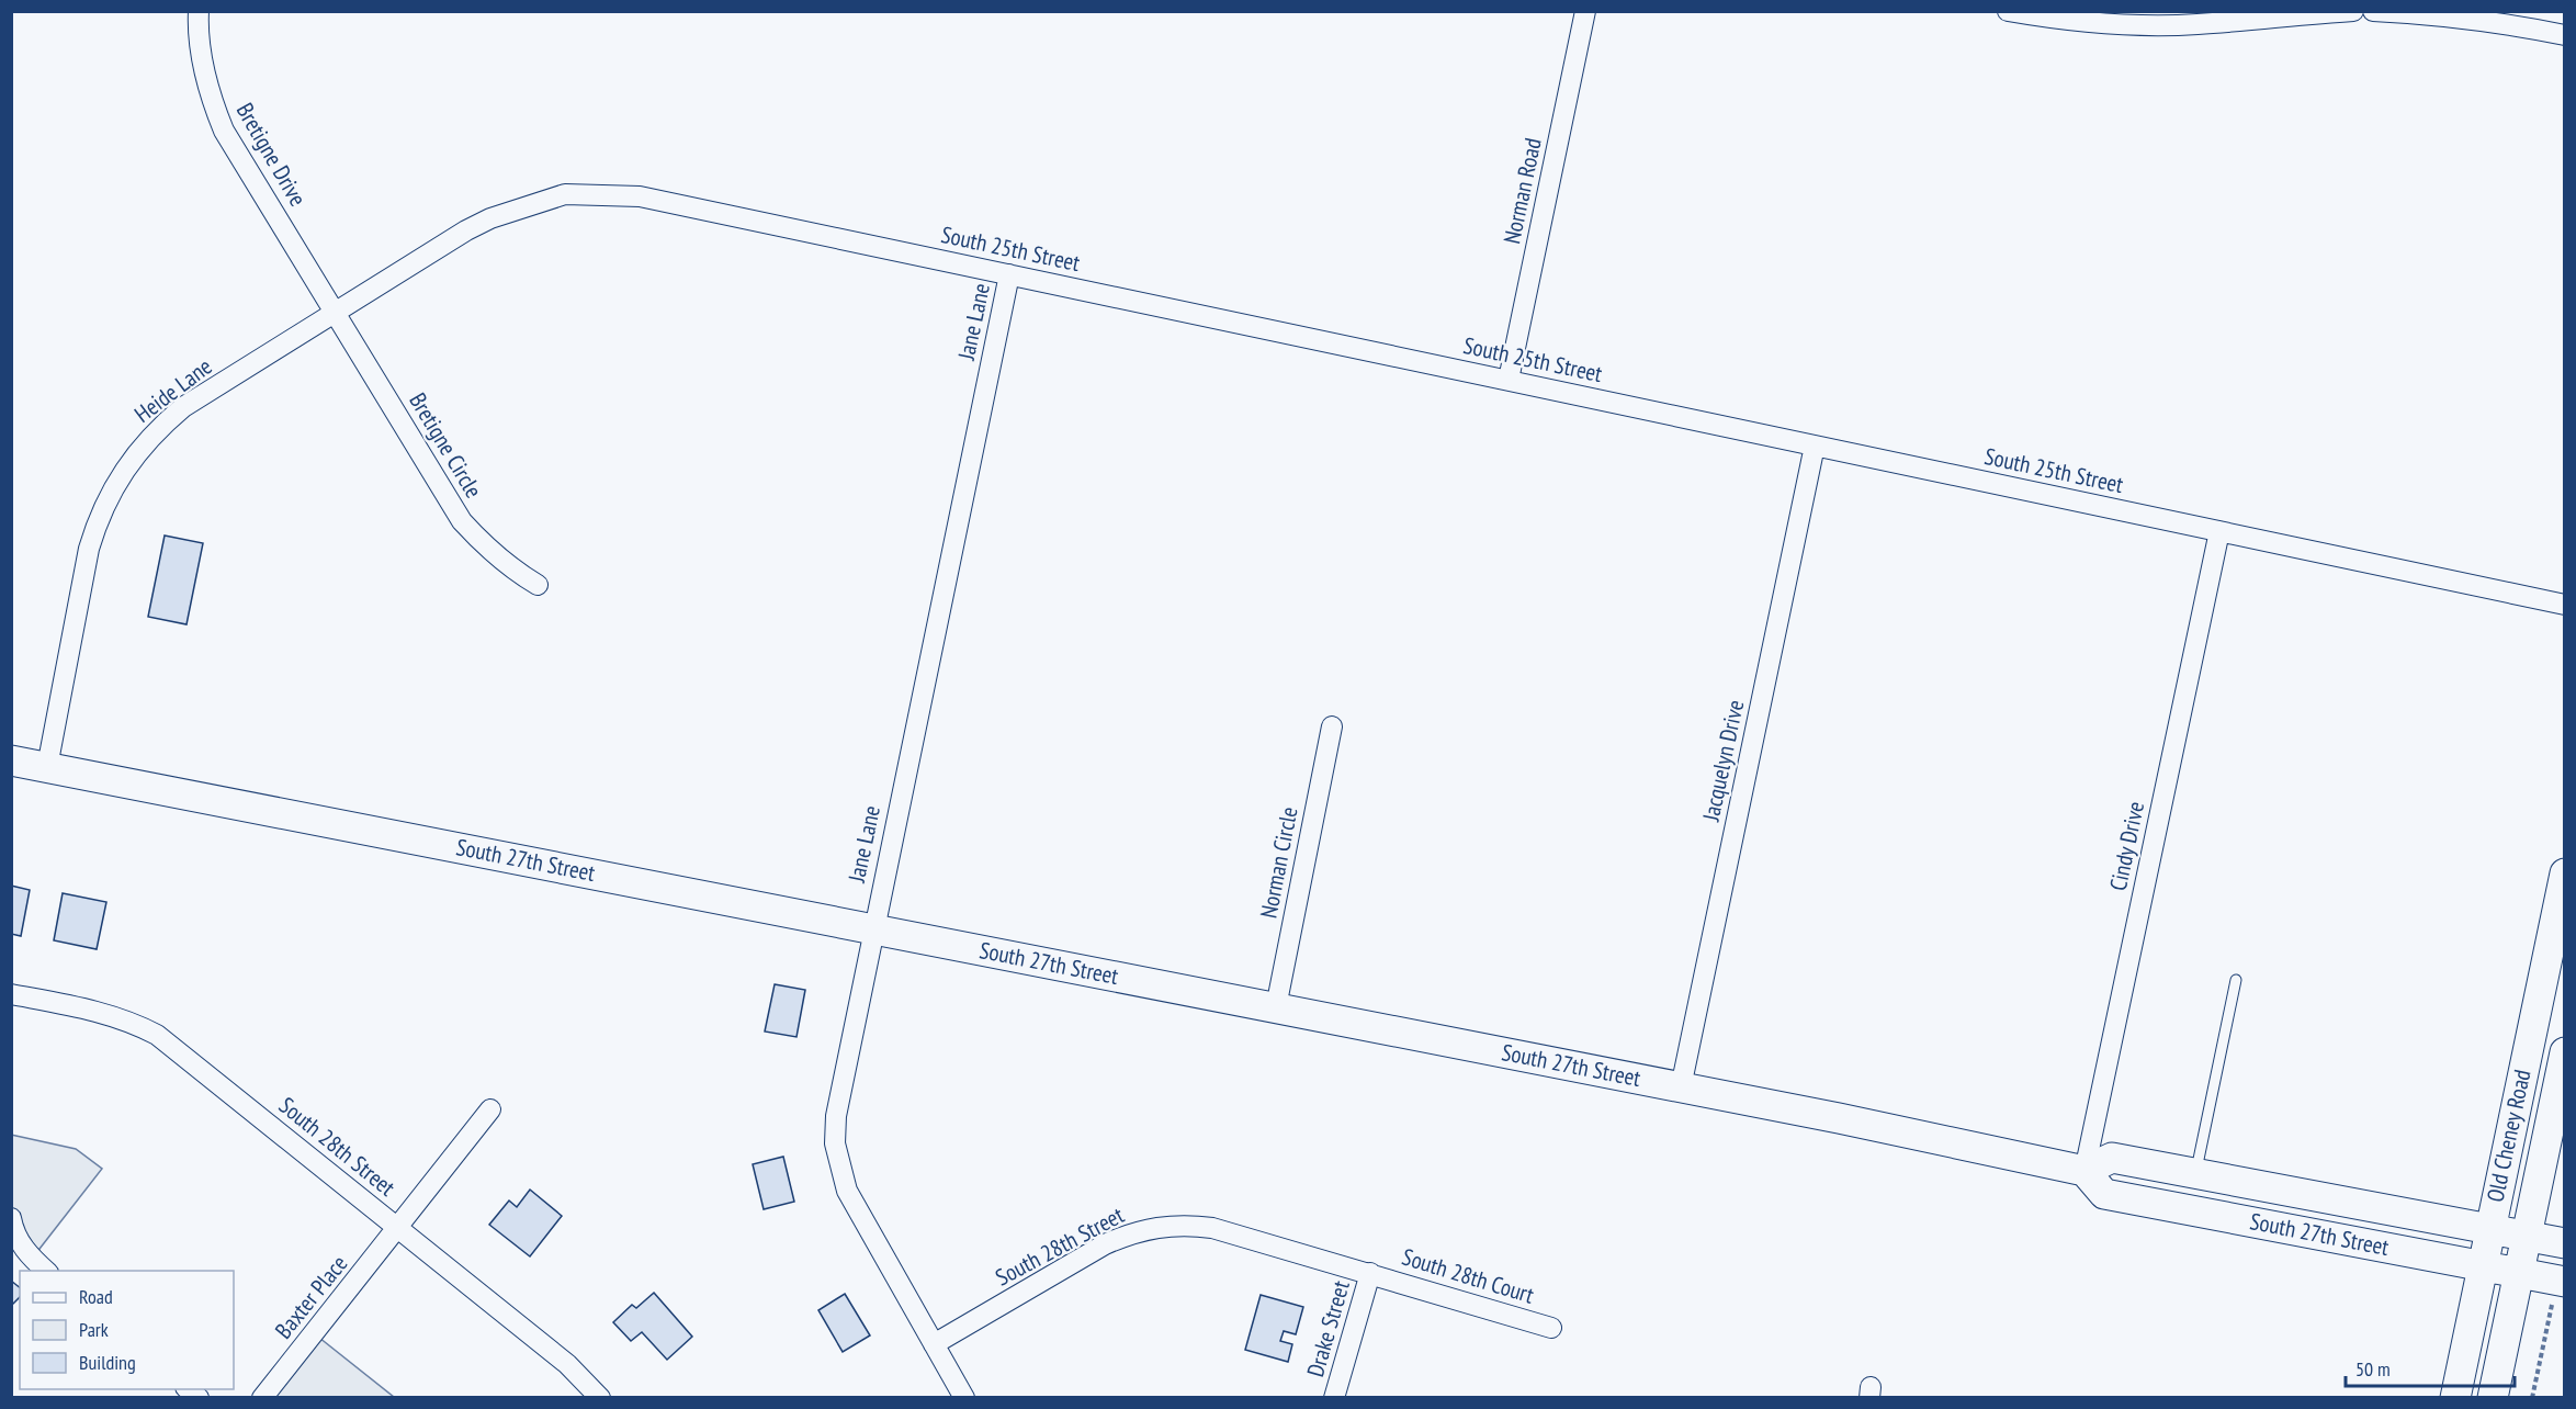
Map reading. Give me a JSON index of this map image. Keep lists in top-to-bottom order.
{
  "streets": {
    "main road": ["South 27th Street", "Old Cheney Road"],
    "street": [
      "Bretigne Drive",
      "Norman Road",
      "South 25th Street",
      "Jane Lane",
      "Heide Lane",
      "Bretigne Circle",
      "Jacquelyn Drive",
      "Cindy Drive",
      "Norman Circle",
      "South 28th Street",
      "South 28th Court",
      "Baxter Place",
      "Drake Street"
    ]
  },
  "crossings": [
    ["Bretigne Drive", "Heide Lane"],
    ["Bretigne Drive", "Bretigne Circle"],
    ["Norman Road", "South 25th Street"],
    ["South 25th Street", "Jane Lane"],
    ["South 25th Street", "Heide Lane"],
    ["South 25th Street", "Jacquelyn Drive"],
    ["South 25th Street", "Cindy Drive"],
    ["Jane Lane", "South 27th Street"],
    ["Jane Lane", "South 28th Street"],
    ["Heide Lane", "Bretigne Circle"],
    ["Heide Lane", "South 27th Street"],
    ["Jacquelyn Drive", "South 27th Street"],
    ["Cindy Drive", "South 27th Street"],
    ["South 27th Street", "Norman Circle"],
    ["South 27th Street", "Old Cheney Road"],
    ["South 28th Street", "South 28th Court"],
    ["South 28th Street", "Baxter Place"],
    ["South 28th Street", "Drake Street"],
    ["South 28th Court", "Drake Street"]
  ],
  "legend": ["Road", "Park", "Building"],
  "scale_bar": "50 m"
}
